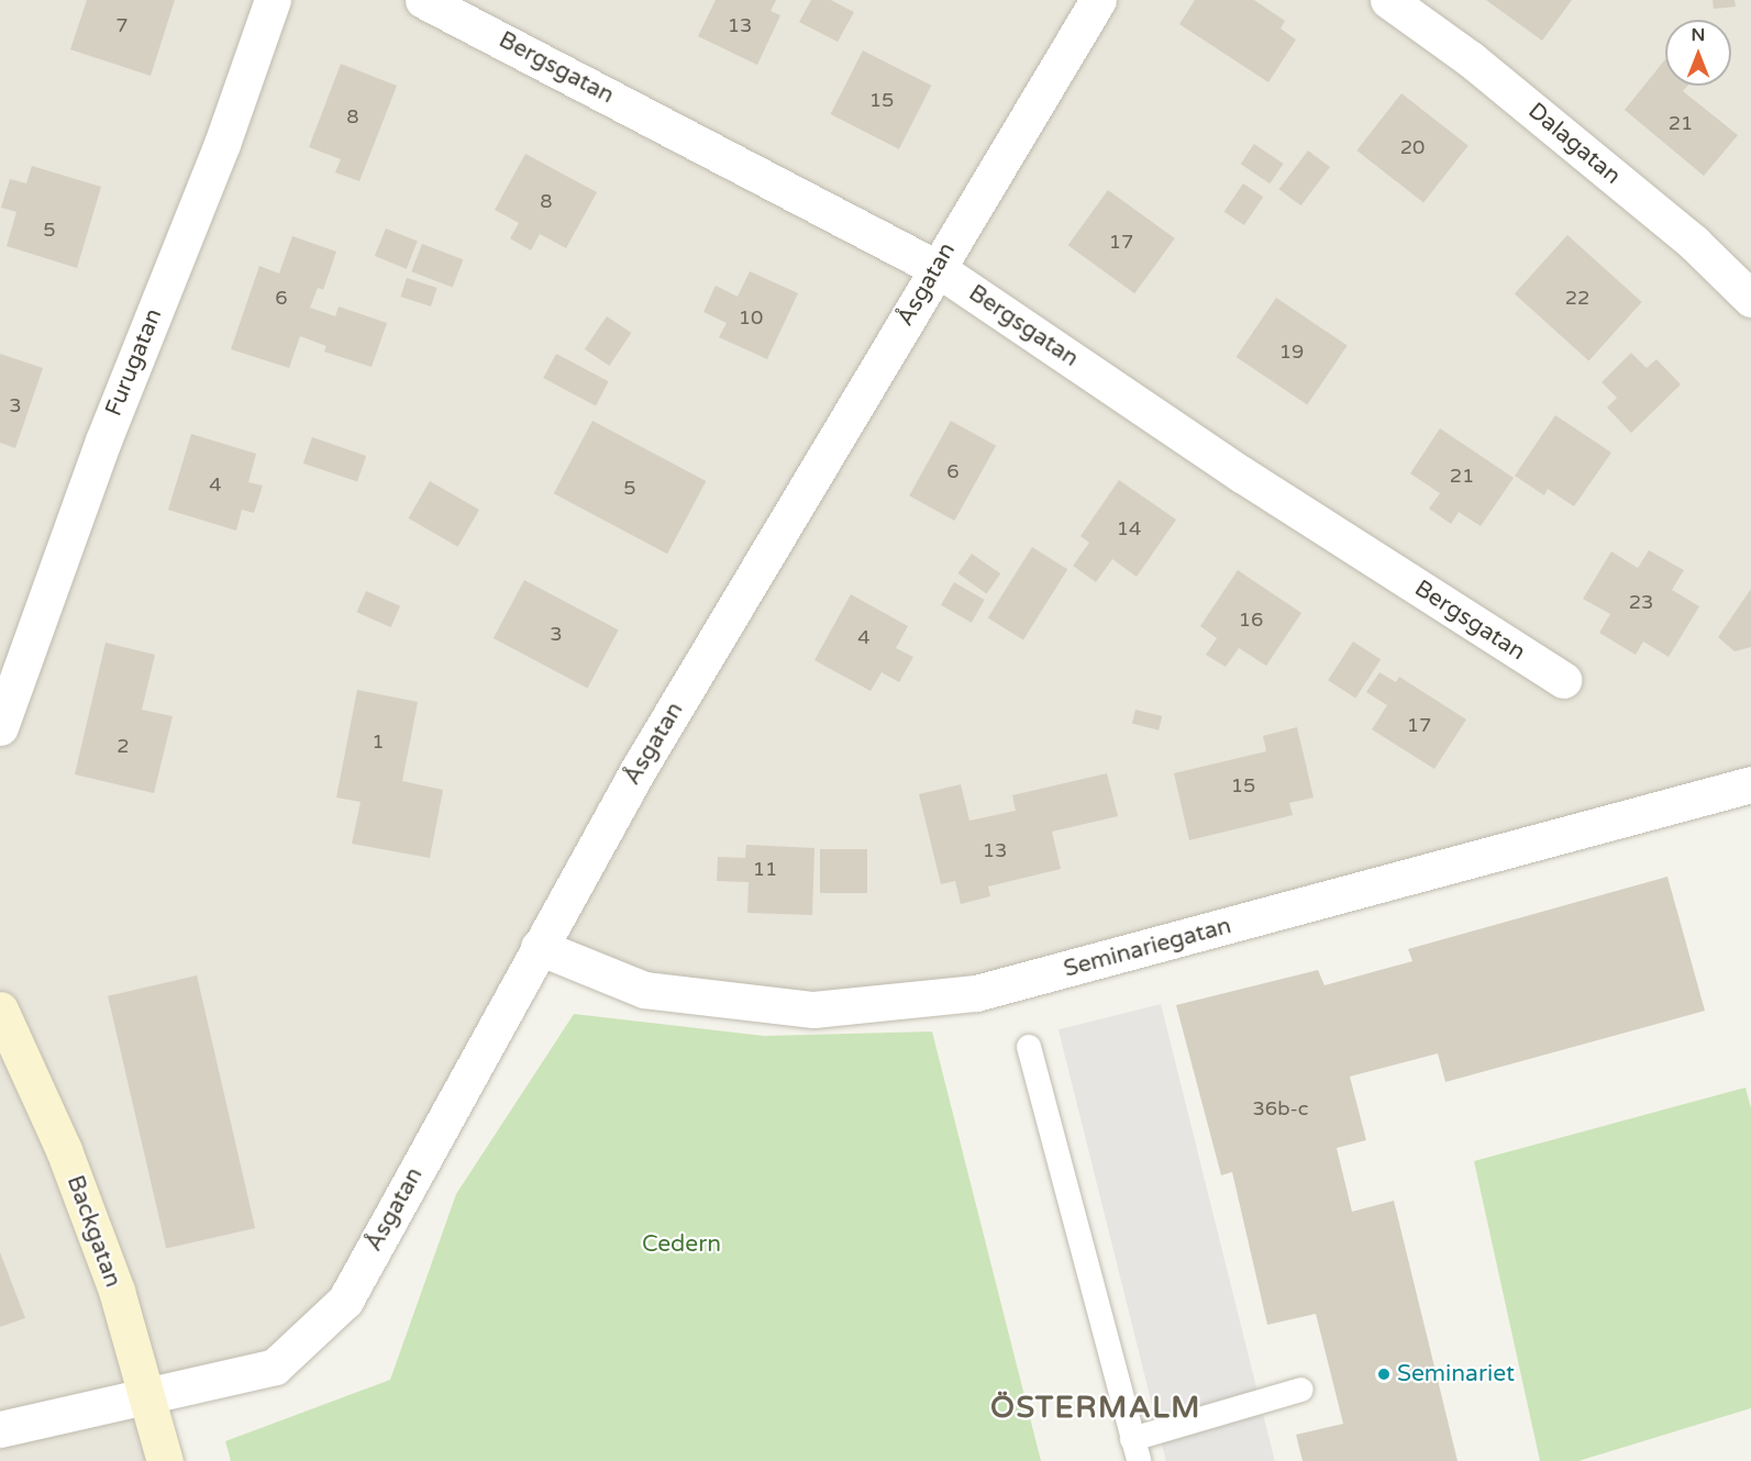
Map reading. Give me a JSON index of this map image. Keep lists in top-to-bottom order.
{
  "streets": {
    "street": [
      "Bergsgatan",
      "Dalagatan",
      "Åsgatan",
      "Furugatan",
      "Seminariegatan",
      "Backgatan"
    ]
  },
  "crossings": [
    ["Bergsgatan", "Åsgatan"],
    ["Åsgatan", "Seminariegatan"],
    ["Åsgatan", "Backgatan"]
  ],
  "districts": ["ÖSTERMALM"],
  "parks": ["Cedern"],
  "places": ["Seminariet"],
  "house_numbers": [
    "7",
    "13",
    "15",
    "8",
    "21",
    "20",
    "8",
    "5",
    "17",
    "6",
    "22",
    "10",
    "19",
    "3",
    "6",
    "21",
    "4",
    "5",
    "14",
    "23",
    "16",
    "3",
    "4",
    "17",
    "1",
    "2",
    "15",
    "13",
    "11",
    "36b-c"
  ],
  "north": "top"
}
